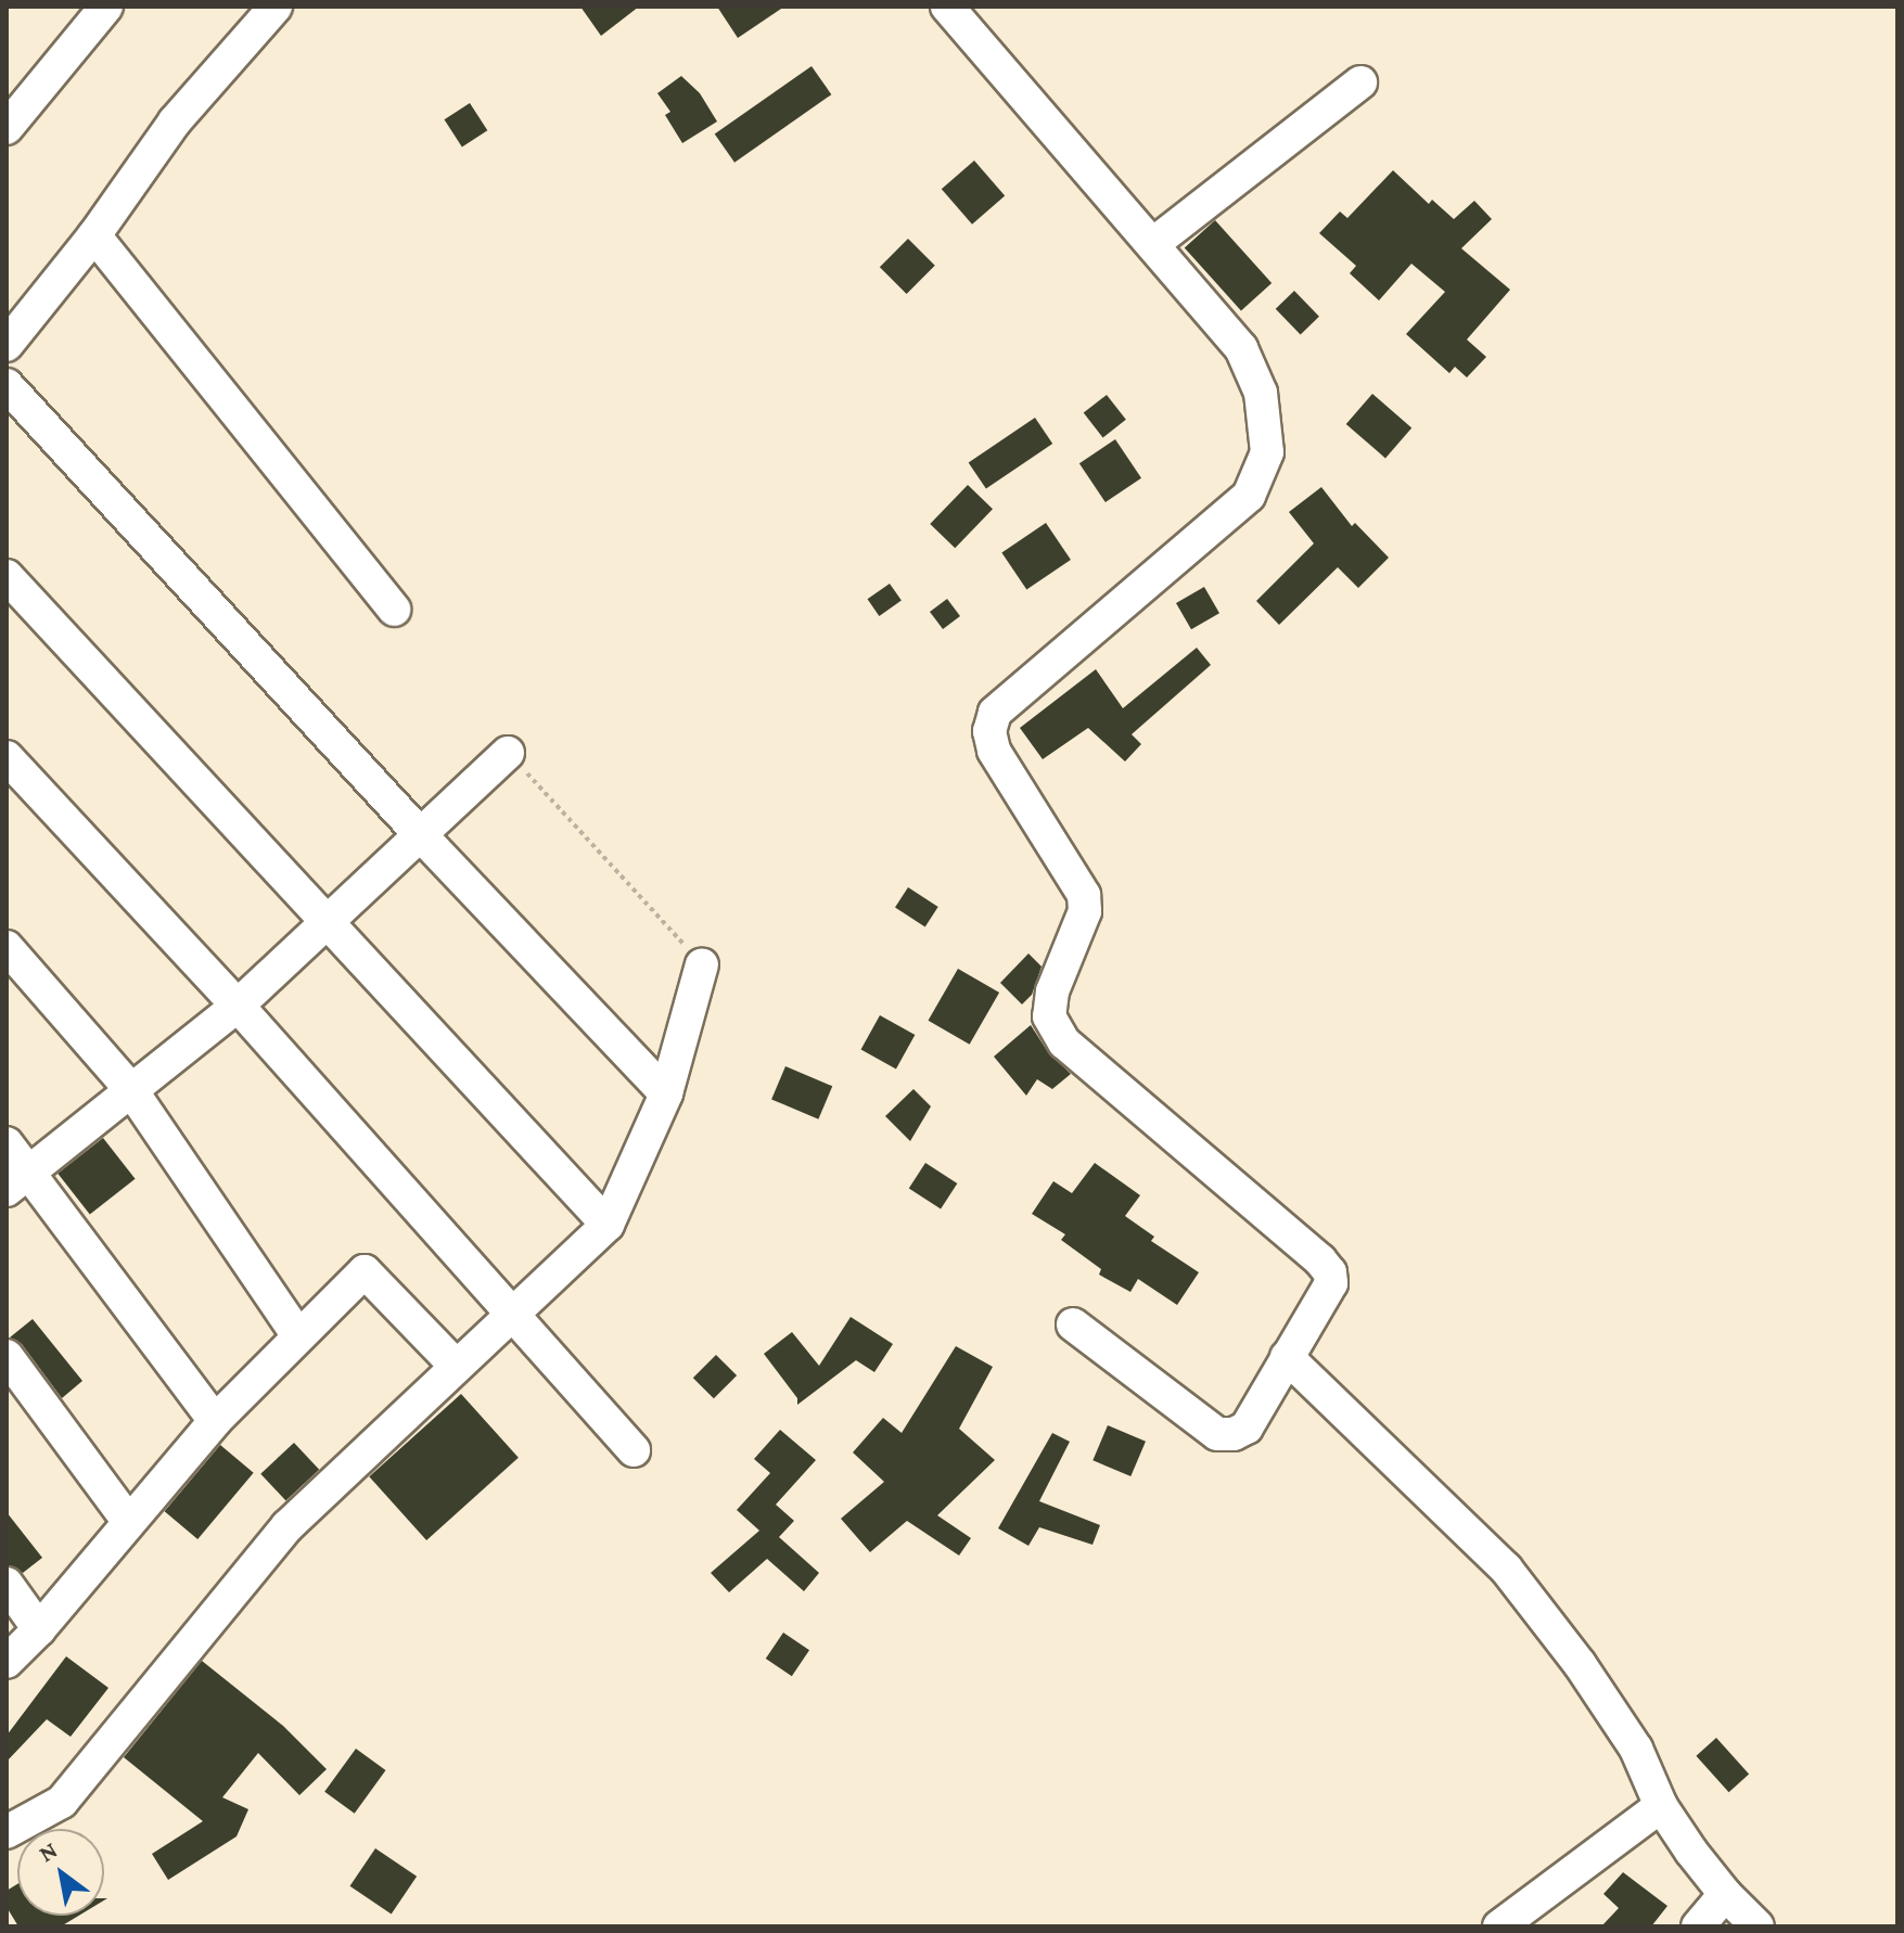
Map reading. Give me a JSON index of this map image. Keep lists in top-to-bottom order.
{
  "north": "top left"
}
